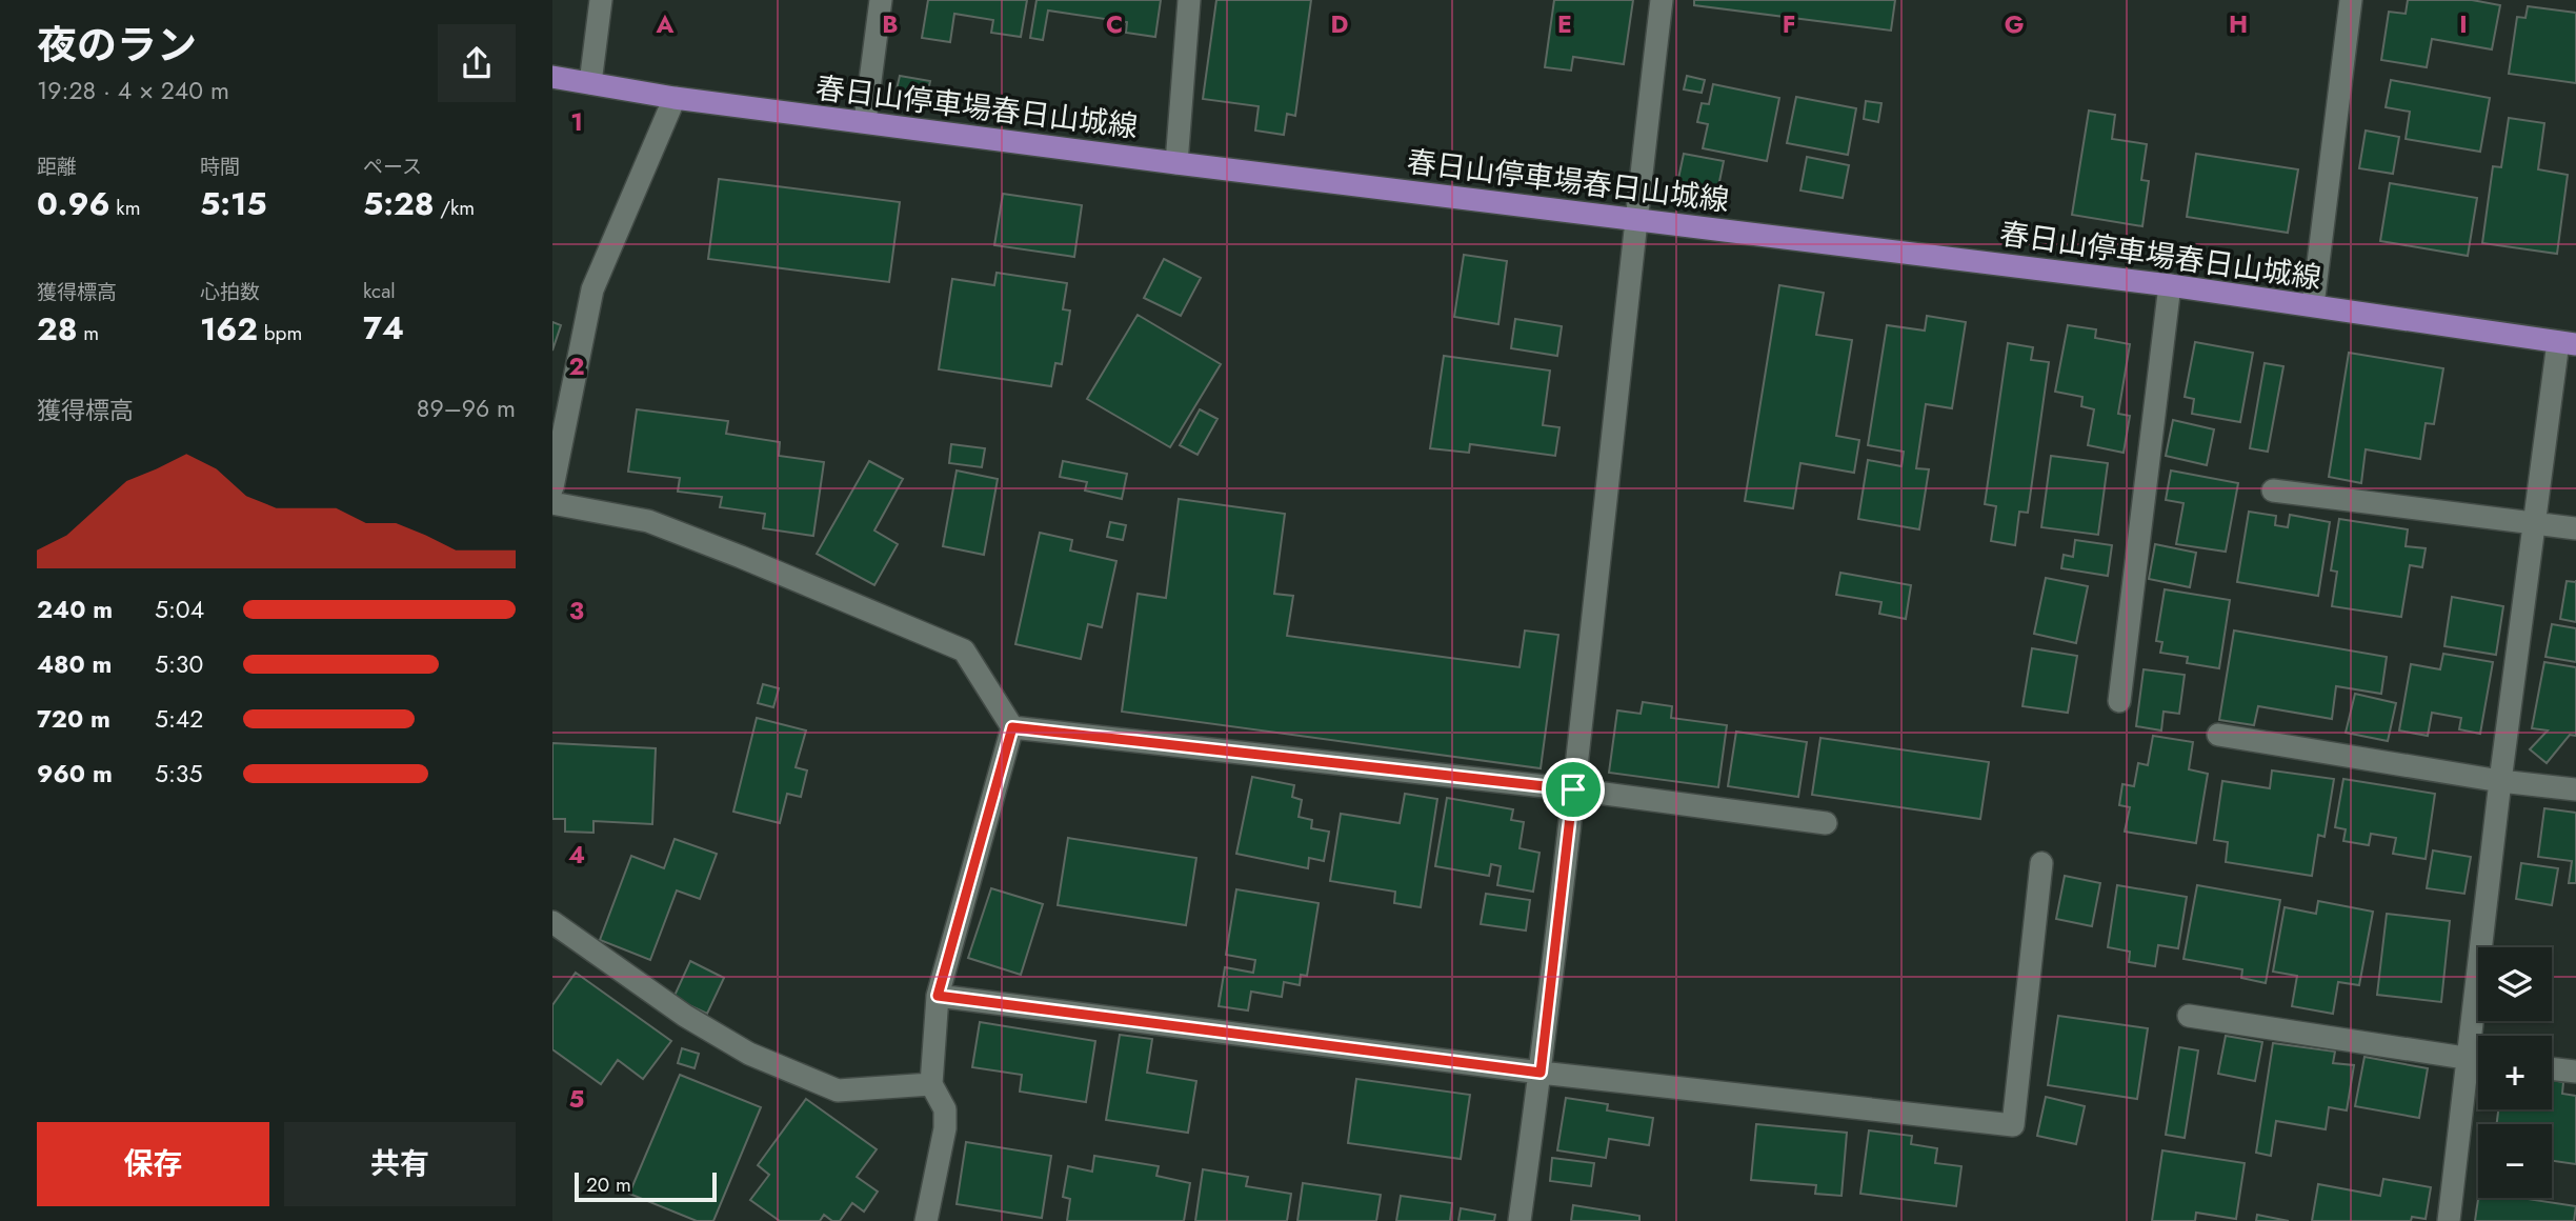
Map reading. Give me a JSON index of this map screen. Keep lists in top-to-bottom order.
{
  "streets": {
    "main road": ["春日山停車場春日山城線"]
  },
  "scale_bar": "20 m",
  "page": {
    "heading": ["夜のラン", "19:28 · 4 × 240 m"],
    "stats": [
      ["距離", "0.96 km"],
      ["時間", "5:15"],
      ["ペース", "5:28 /km"],
      ["獲得標高", "28 m"],
      ["心拍数", "162 bpm"],
      ["kcal", "74"]
    ],
    "chart": ["獲得標高", "89–96 m"],
    "list": [
      {
        "name": "240 m",
        "note": "5:04"
      },
      {
        "name": "480 m",
        "note": "5:30"
      },
      {
        "name": "720 m",
        "note": "5:42"
      },
      {
        "name": "960 m",
        "note": "5:35"
      }
    ],
    "map_buttons": ["+", "−"],
    "buttons": ["保存", "共有"],
    "scale": "20 m"
  },
  "grid": {
    "columns": [
      "A",
      "B",
      "C",
      "D",
      "E",
      "F",
      "G",
      "H",
      "I"
    ],
    "rows": [
      "1",
      "2",
      "3",
      "4",
      "5"
    ]
  }
}
